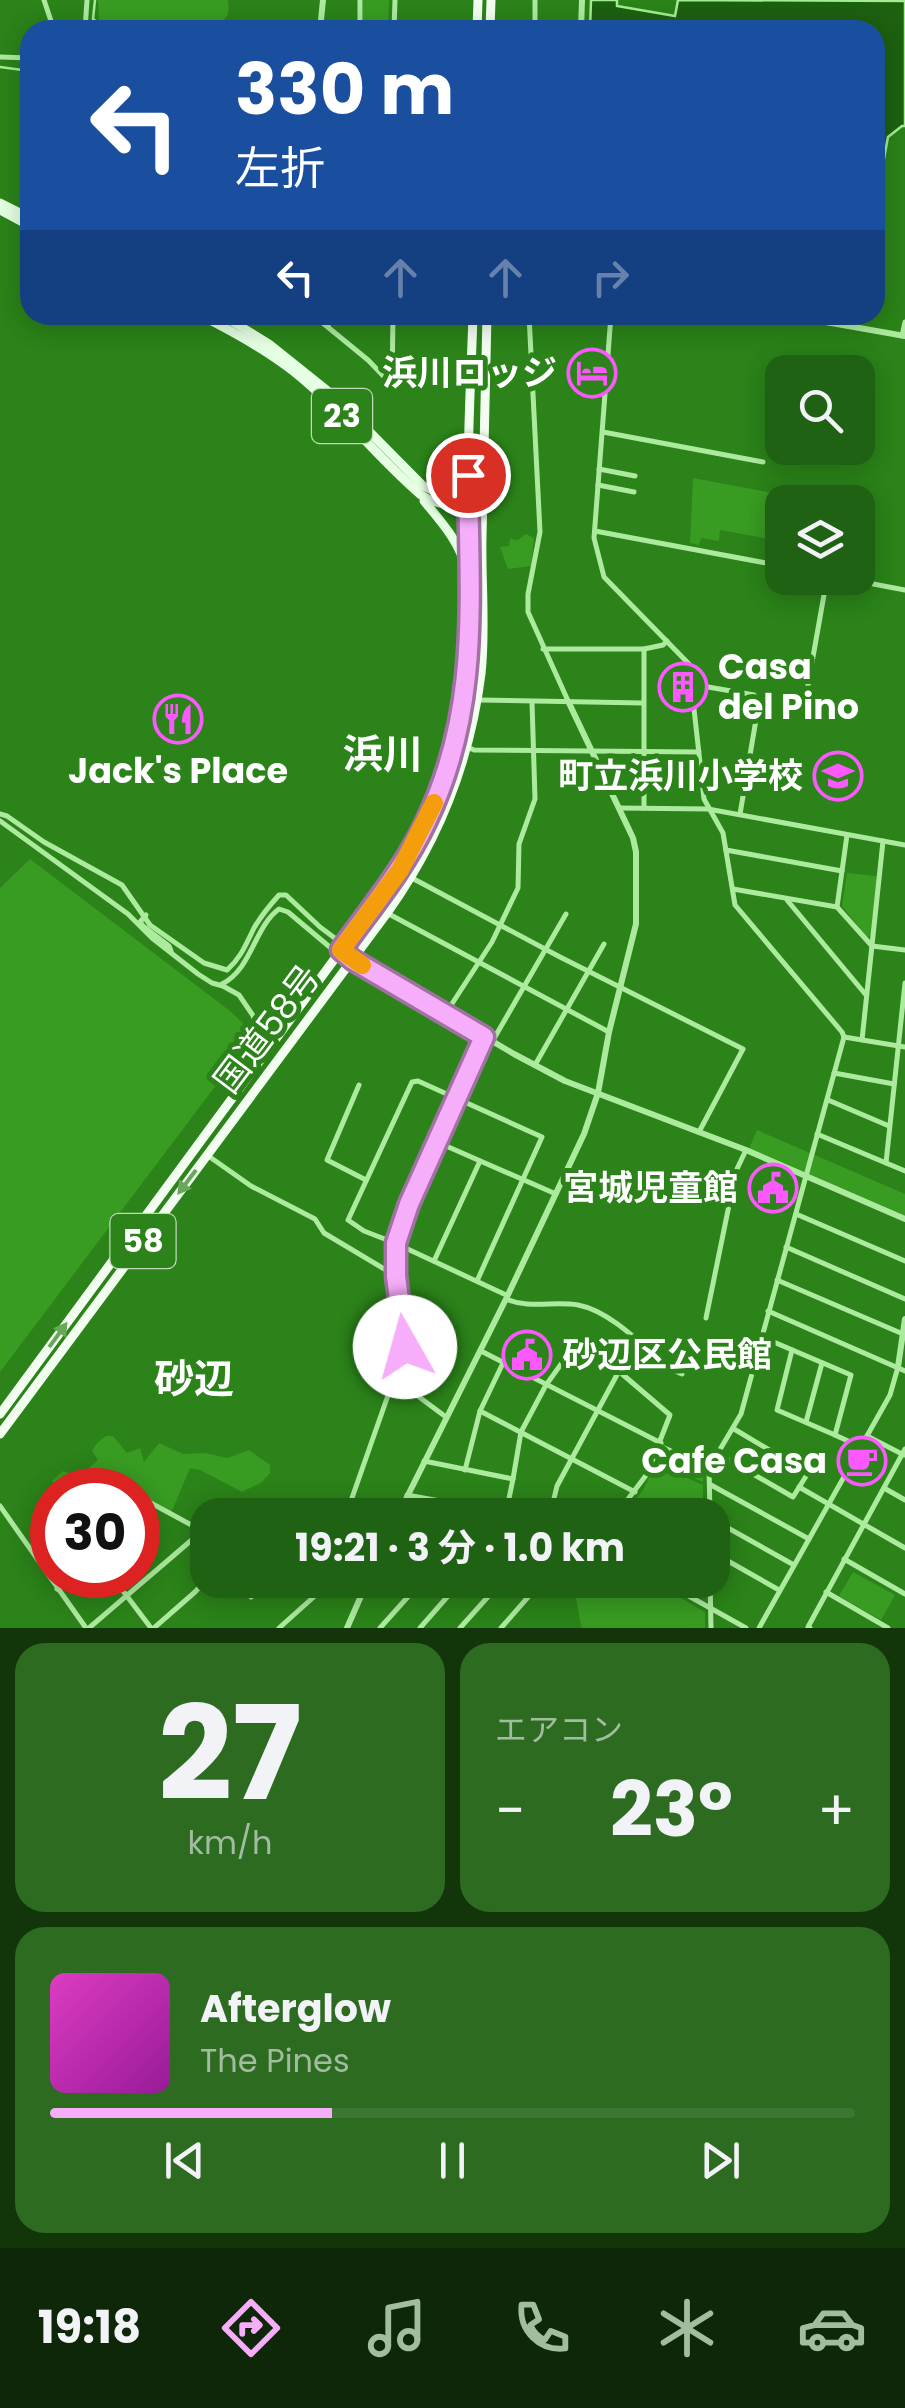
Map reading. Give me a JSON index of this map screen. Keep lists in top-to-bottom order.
{
  "streets": {
    "highway": ["国道58号", "58"],
    "main road": ["23"]
  },
  "crossings": [
    ["23", "国道58号"]
  ],
  "districts": ["浜川", "砂辺"],
  "places": {
    "hotel": ["浜川ロッジ"],
    "building": ["Casa del Pino"],
    "restaurant": ["Jack's Place"],
    "school or university": ["町立浜川小学校"],
    "public building": ["宮城児童館", "砂辺区公民館"],
    "cafe": ["Cafe Casa"]
  },
  "page": {
    "turn": ["330 m", "左折"],
    "limit": "30",
    "trip": "19:21 · 3 分 · 1.0 km",
    "tile": [
      ["27", "km/h"],
      "エアコン"
    ],
    "heat": ["−", "23°", "+"],
    "song": ["Afterglow", "The Pines"],
    "tabs": "19:18"
  }
}
